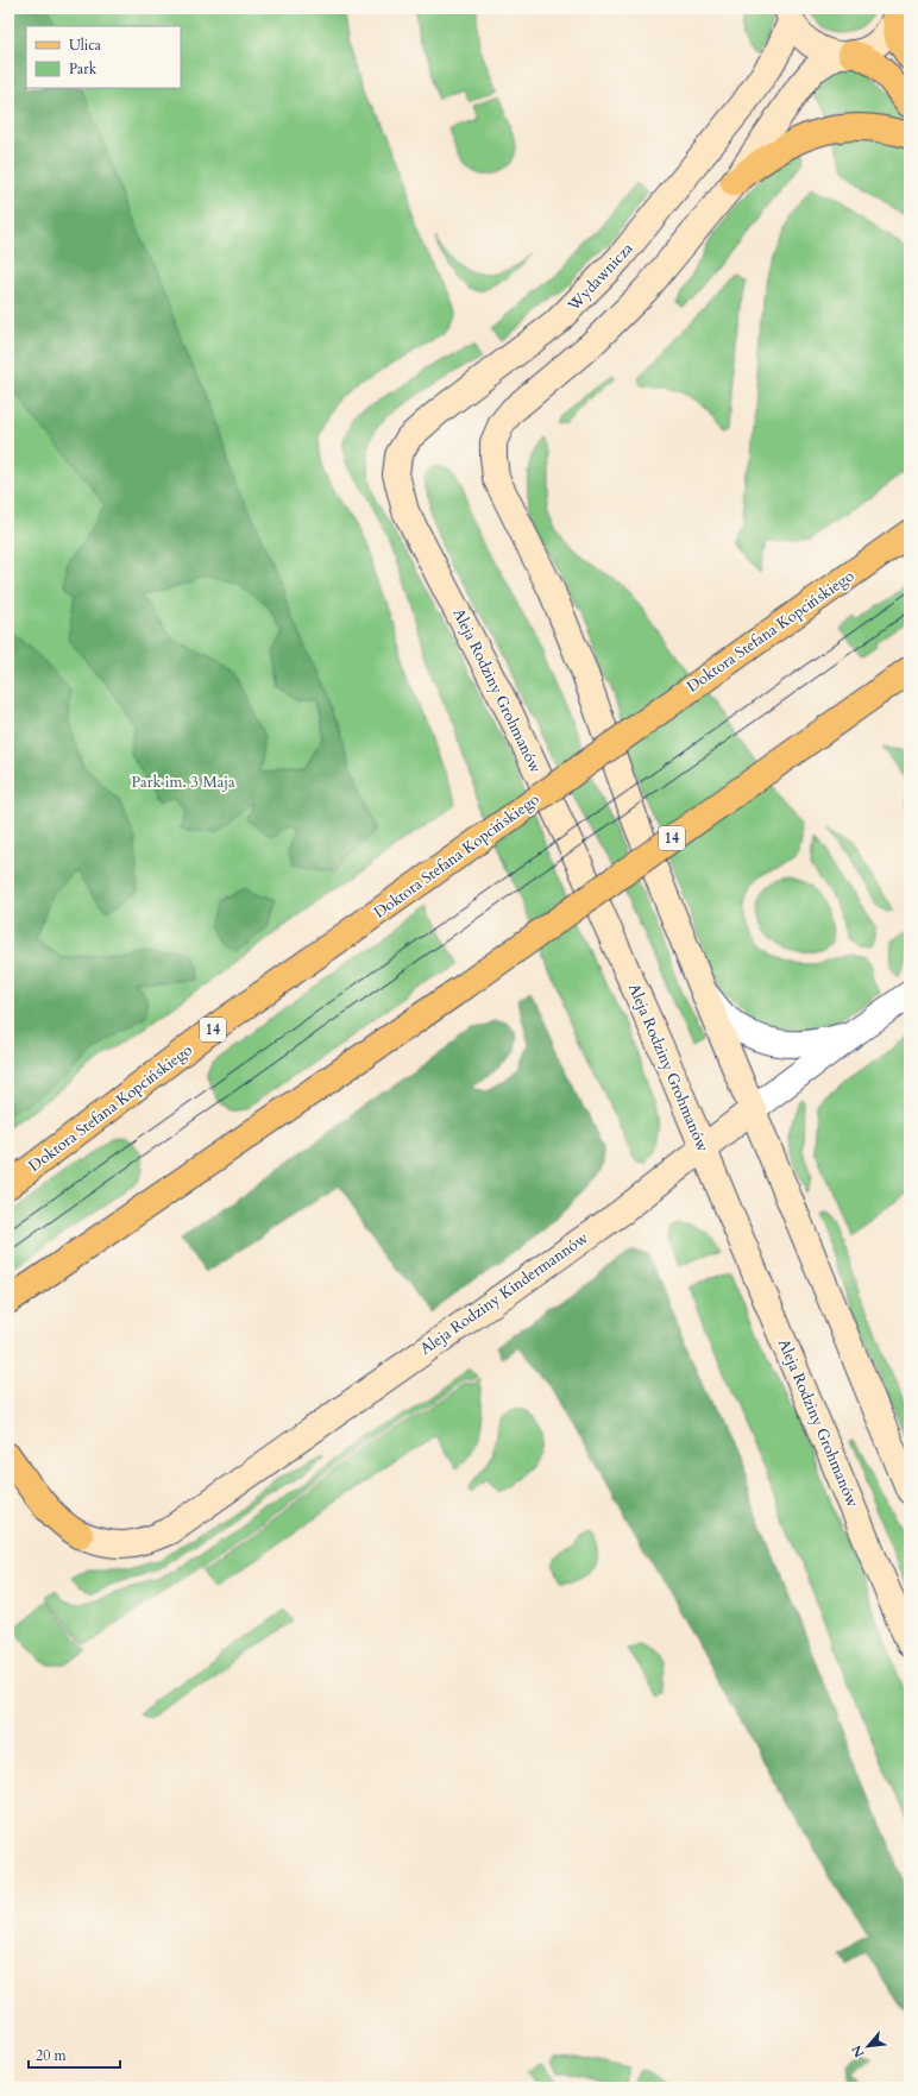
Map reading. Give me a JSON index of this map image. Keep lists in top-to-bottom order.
{
  "streets": {
    "main road": [
      "Wydawnicza",
      "Doktora Stefana Kopcińskiego",
      "Aleja Rodziny Grohmanów",
      "14",
      "Aleja Rodziny Kindermannów"
    ]
  },
  "crossings": [
    ["Wydawnicza", "Aleja Rodziny Grohmanów"],
    ["Aleja Rodziny Grohmanów", "Aleja Rodziny Kindermannów"]
  ],
  "parks": ["Park im. 3 Maja"],
  "legend": ["Ulica", "Park"],
  "scale_bar": "20 m",
  "north": "bottom left"
}
